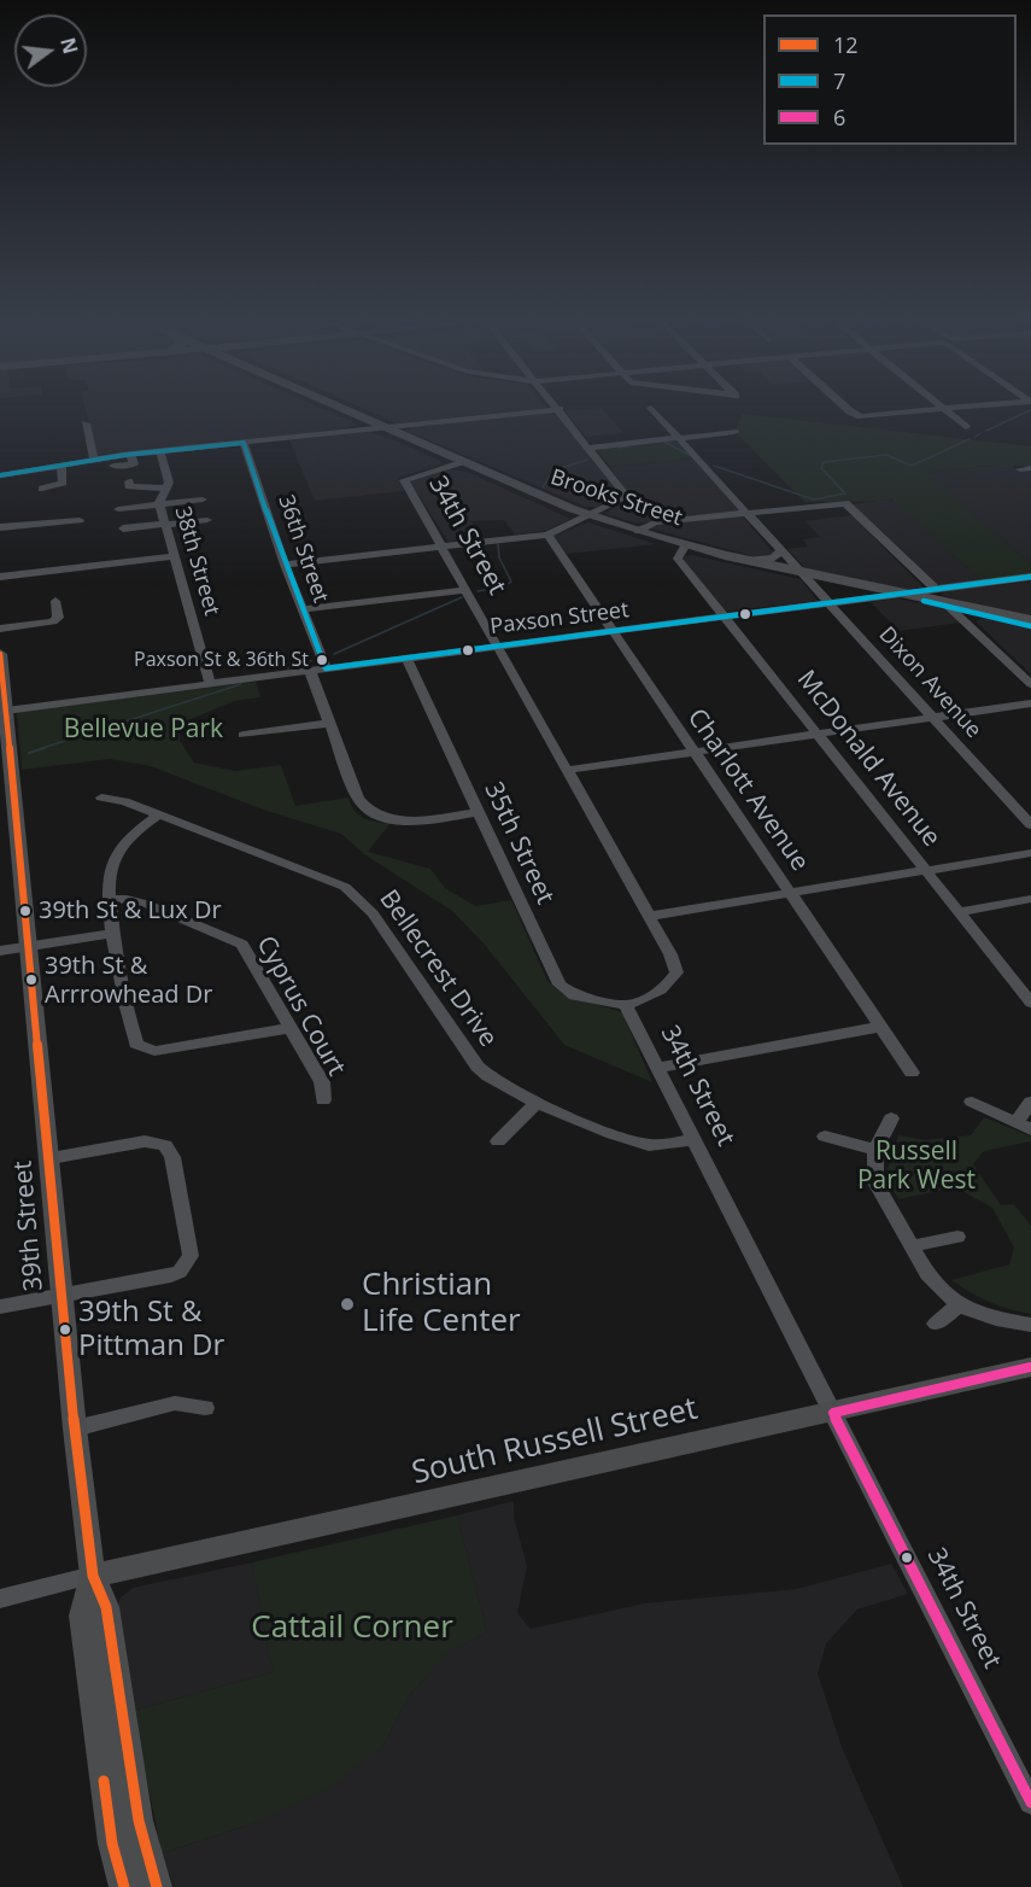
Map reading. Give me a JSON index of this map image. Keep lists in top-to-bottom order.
{
  "streets": {
    "highway": ["Brooks Street"],
    "main road": ["39th Street", "South Russell Street"],
    "street": [
      "34th Street",
      "36th Street",
      "38th Street",
      "Paxson Street",
      "Dixon Avenue",
      "McDonald Avenue",
      "Charlott Avenue",
      "35th Street",
      "Bellecrest Drive",
      "Cyprus Court"
    ]
  },
  "crossings": [
    ["Brooks Street", "34th Street"],
    ["Brooks Street", "Paxson Street"],
    ["Brooks Street", "Dixon Avenue"],
    ["Brooks Street", "McDonald Avenue"],
    ["34th Street", "Paxson Street"],
    ["34th Street", "35th Street"],
    ["34th Street", "Bellecrest Drive"],
    ["34th Street", "South Russell Street"],
    ["36th Street", "Paxson Street"],
    ["38th Street", "Paxson Street"],
    ["Paxson Street", "Dixon Avenue"],
    ["Paxson Street", "McDonald Avenue"],
    ["Paxson Street", "Charlott Avenue"],
    ["Paxson Street", "35th Street"],
    ["Paxson Street", "39th Street"],
    ["39th Street", "South Russell Street"]
  ],
  "parks": ["Bellevue Park", "Russell Park West", "Cattail Corner"],
  "places": [
    "Paxson St & 36th St",
    "39th St & Lux Dr",
    "39th St & Arrrowhead Dr",
    "Christian Life Center",
    "39th St & Pittman Dr"
  ],
  "lines": ["transit line 7", "transit line 12", "transit line 6"],
  "legend": ["12", "7", "6"],
  "north": "right"
}
